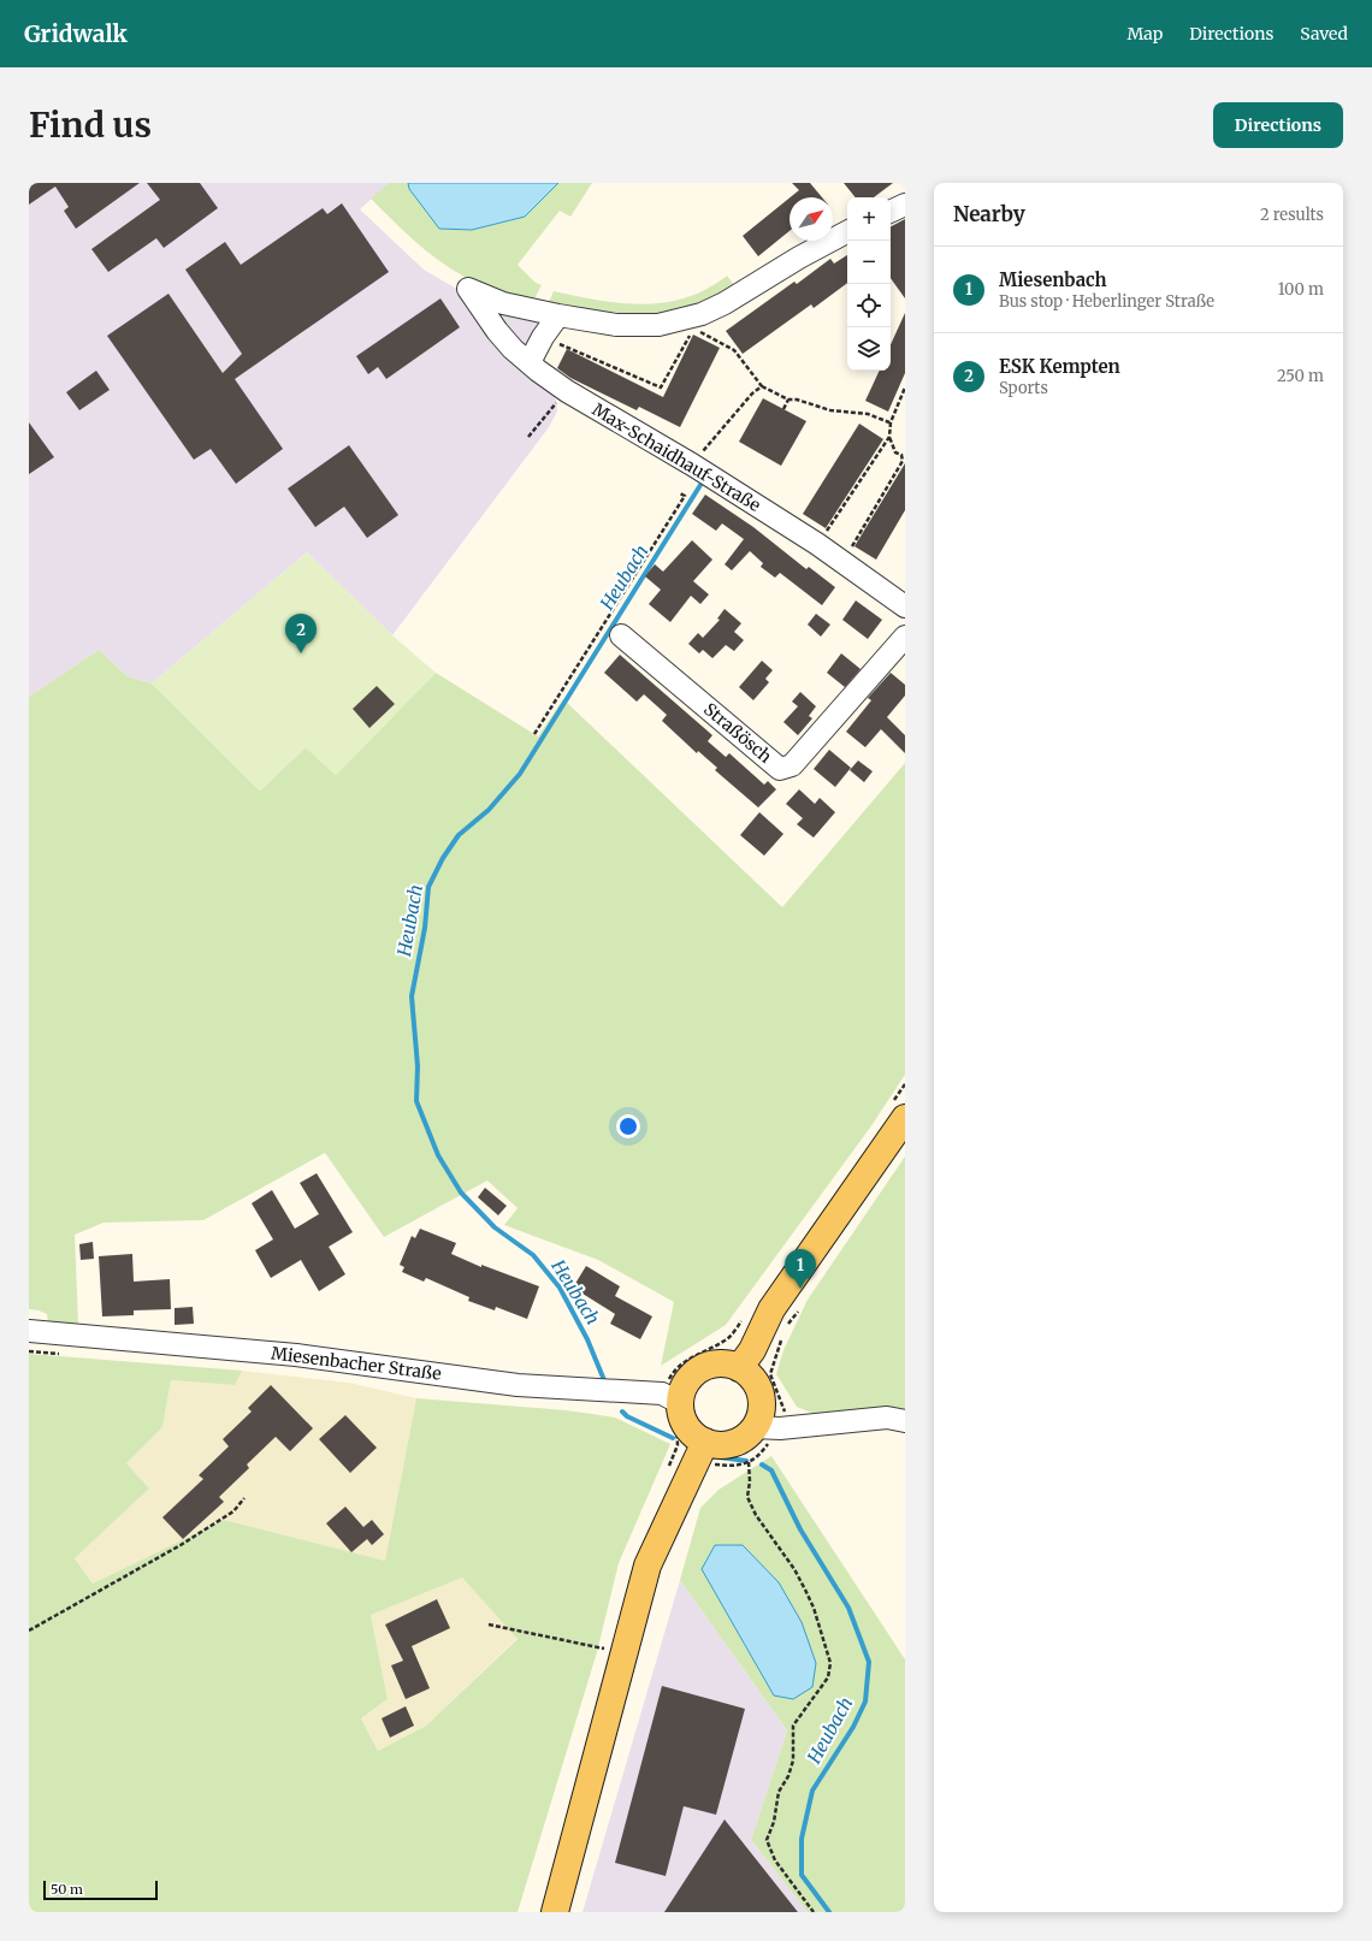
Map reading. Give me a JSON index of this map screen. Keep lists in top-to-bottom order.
{
  "streets": {
    "street": ["Max-Schaidhauf-Straße", "Straßösch", "Miesenbacher Straße"]
  },
  "water": ["Heubach"],
  "scale_bar": "50 m",
  "north": "top right",
  "page": {
    "header": "Gridwalk",
    "nav": ["Map", "Directions", "Saved"],
    "buttons": "Directions",
    "title": "Find us",
    "heading": ["Nearby", "2 results"],
    "map_buttons": ["+", "−"],
    "list": [
      {
        "mark": "1",
        "name": "Miesenbach",
        "note": "Bus stop · Heberlinger Straße",
        "value": "100 m"
      },
      {
        "mark": "2",
        "name": "ESK Kempten",
        "note": "Sports",
        "value": "250 m"
      }
    ],
    "pins": ["2", "1"],
    "scale": "50 m"
  }
}
